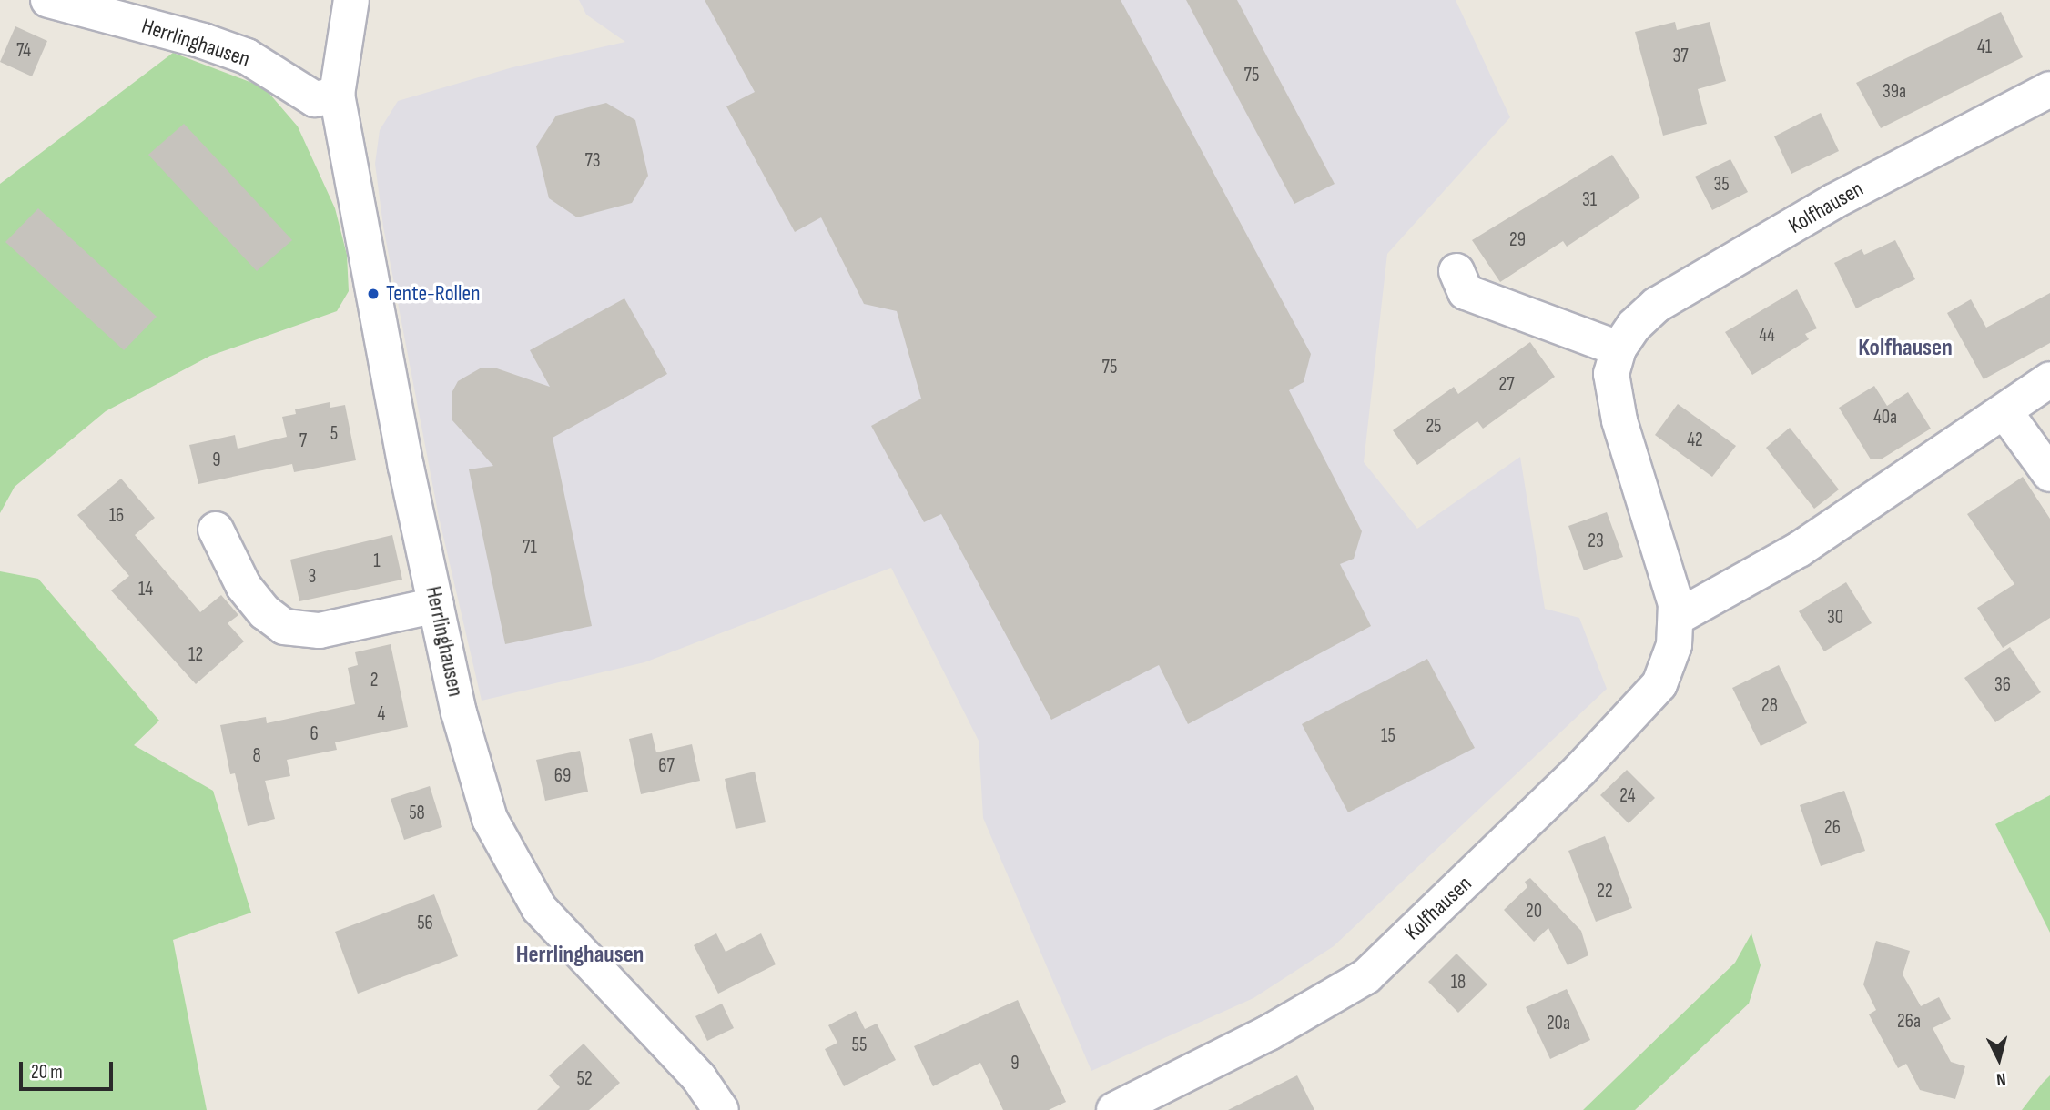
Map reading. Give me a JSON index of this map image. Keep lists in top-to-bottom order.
{
  "streets": {
    "street": ["Herrlinghausen", "Kolfhausen"]
  },
  "districts": ["Kolfhausen", "Herrlinghausen"],
  "places": ["Tente-Rollen"],
  "house_numbers": [
    "41",
    "74",
    "37",
    "75",
    "39a",
    "73",
    "35",
    "31",
    "29",
    "44",
    "75",
    "27",
    "40a",
    "25",
    "5",
    "42",
    "7",
    "9",
    "16",
    "23",
    "71",
    "1",
    "3",
    "14",
    "30",
    "12",
    "2",
    "36",
    "28",
    "4",
    "6",
    "15",
    "8",
    "67",
    "69",
    "24",
    "58",
    "26",
    "22",
    "20",
    "56",
    "18",
    "26a",
    "20a",
    "55",
    "9",
    "52"
  ],
  "scale_bar": "20 m",
  "north": "bottom"
}
